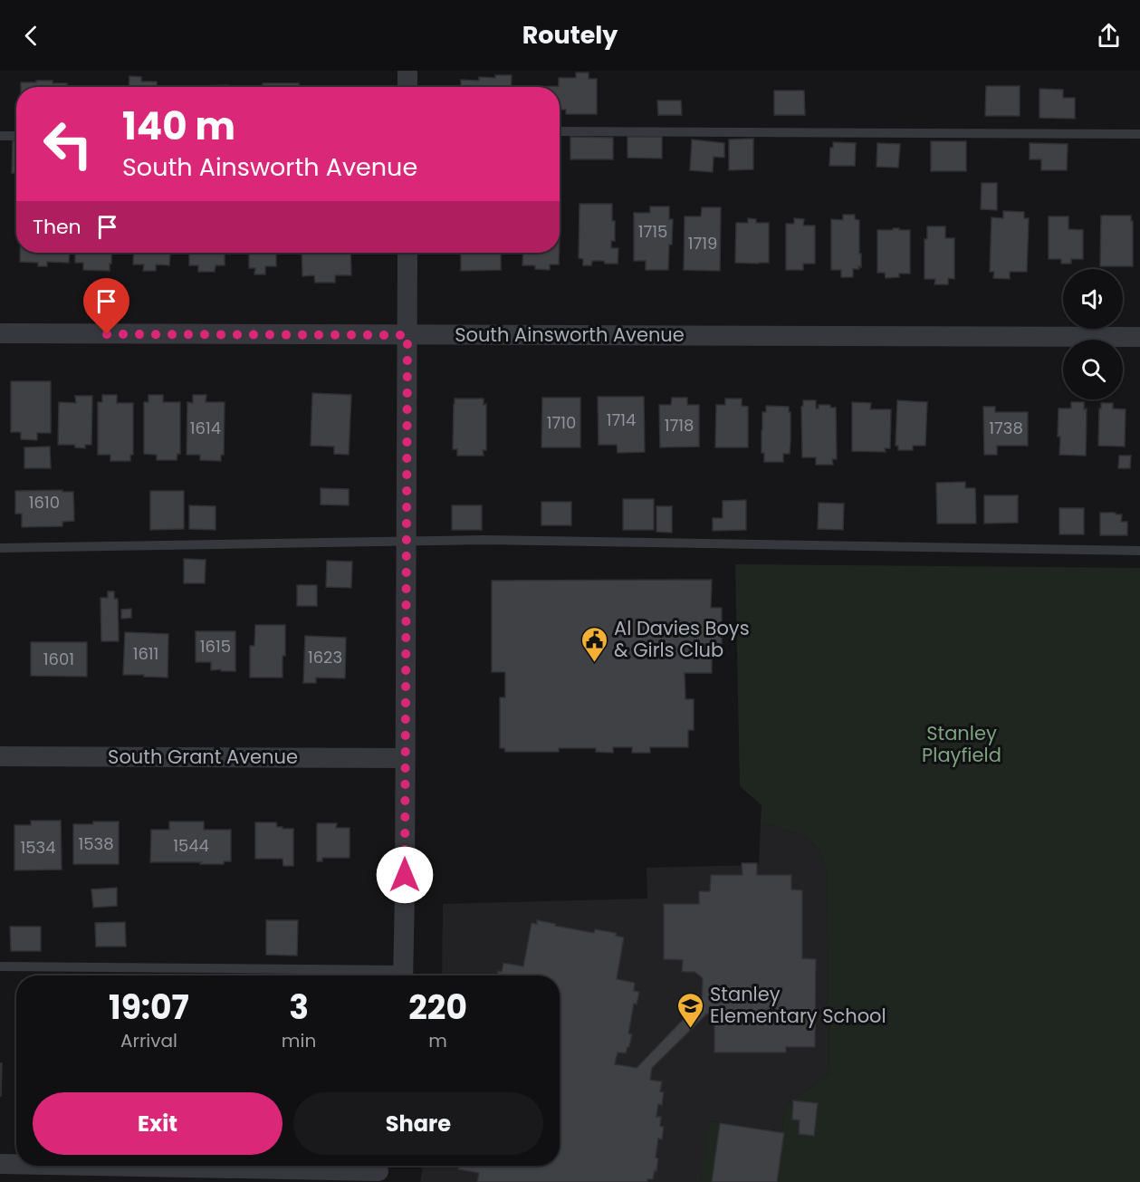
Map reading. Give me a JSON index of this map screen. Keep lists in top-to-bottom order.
{
  "streets": {
    "street": ["South Ainsworth Avenue", "South Grant Avenue"]
  },
  "parks": ["Stanley Playfield"],
  "places": {
    "public building": ["Al Davies Boys & Girls Club"],
    "school or university": ["Stanley Elementary School"]
  },
  "house_numbers": [
    "1715",
    "1719",
    "1714",
    "1710",
    "1718",
    "1614",
    "1738",
    "1610",
    "1615",
    "1611",
    "1623",
    "1601",
    "1538",
    "1544",
    "1534"
  ],
  "page": {
    "header": "Routely",
    "turn": ["140 m", "South Ainsworth Avenue"],
    "then": "Then",
    "eta": [
      "19:07",
      "Arrival",
      "3",
      "min",
      "220",
      "m"
    ],
    "buttons": ["Exit", "Share"]
  }
}
